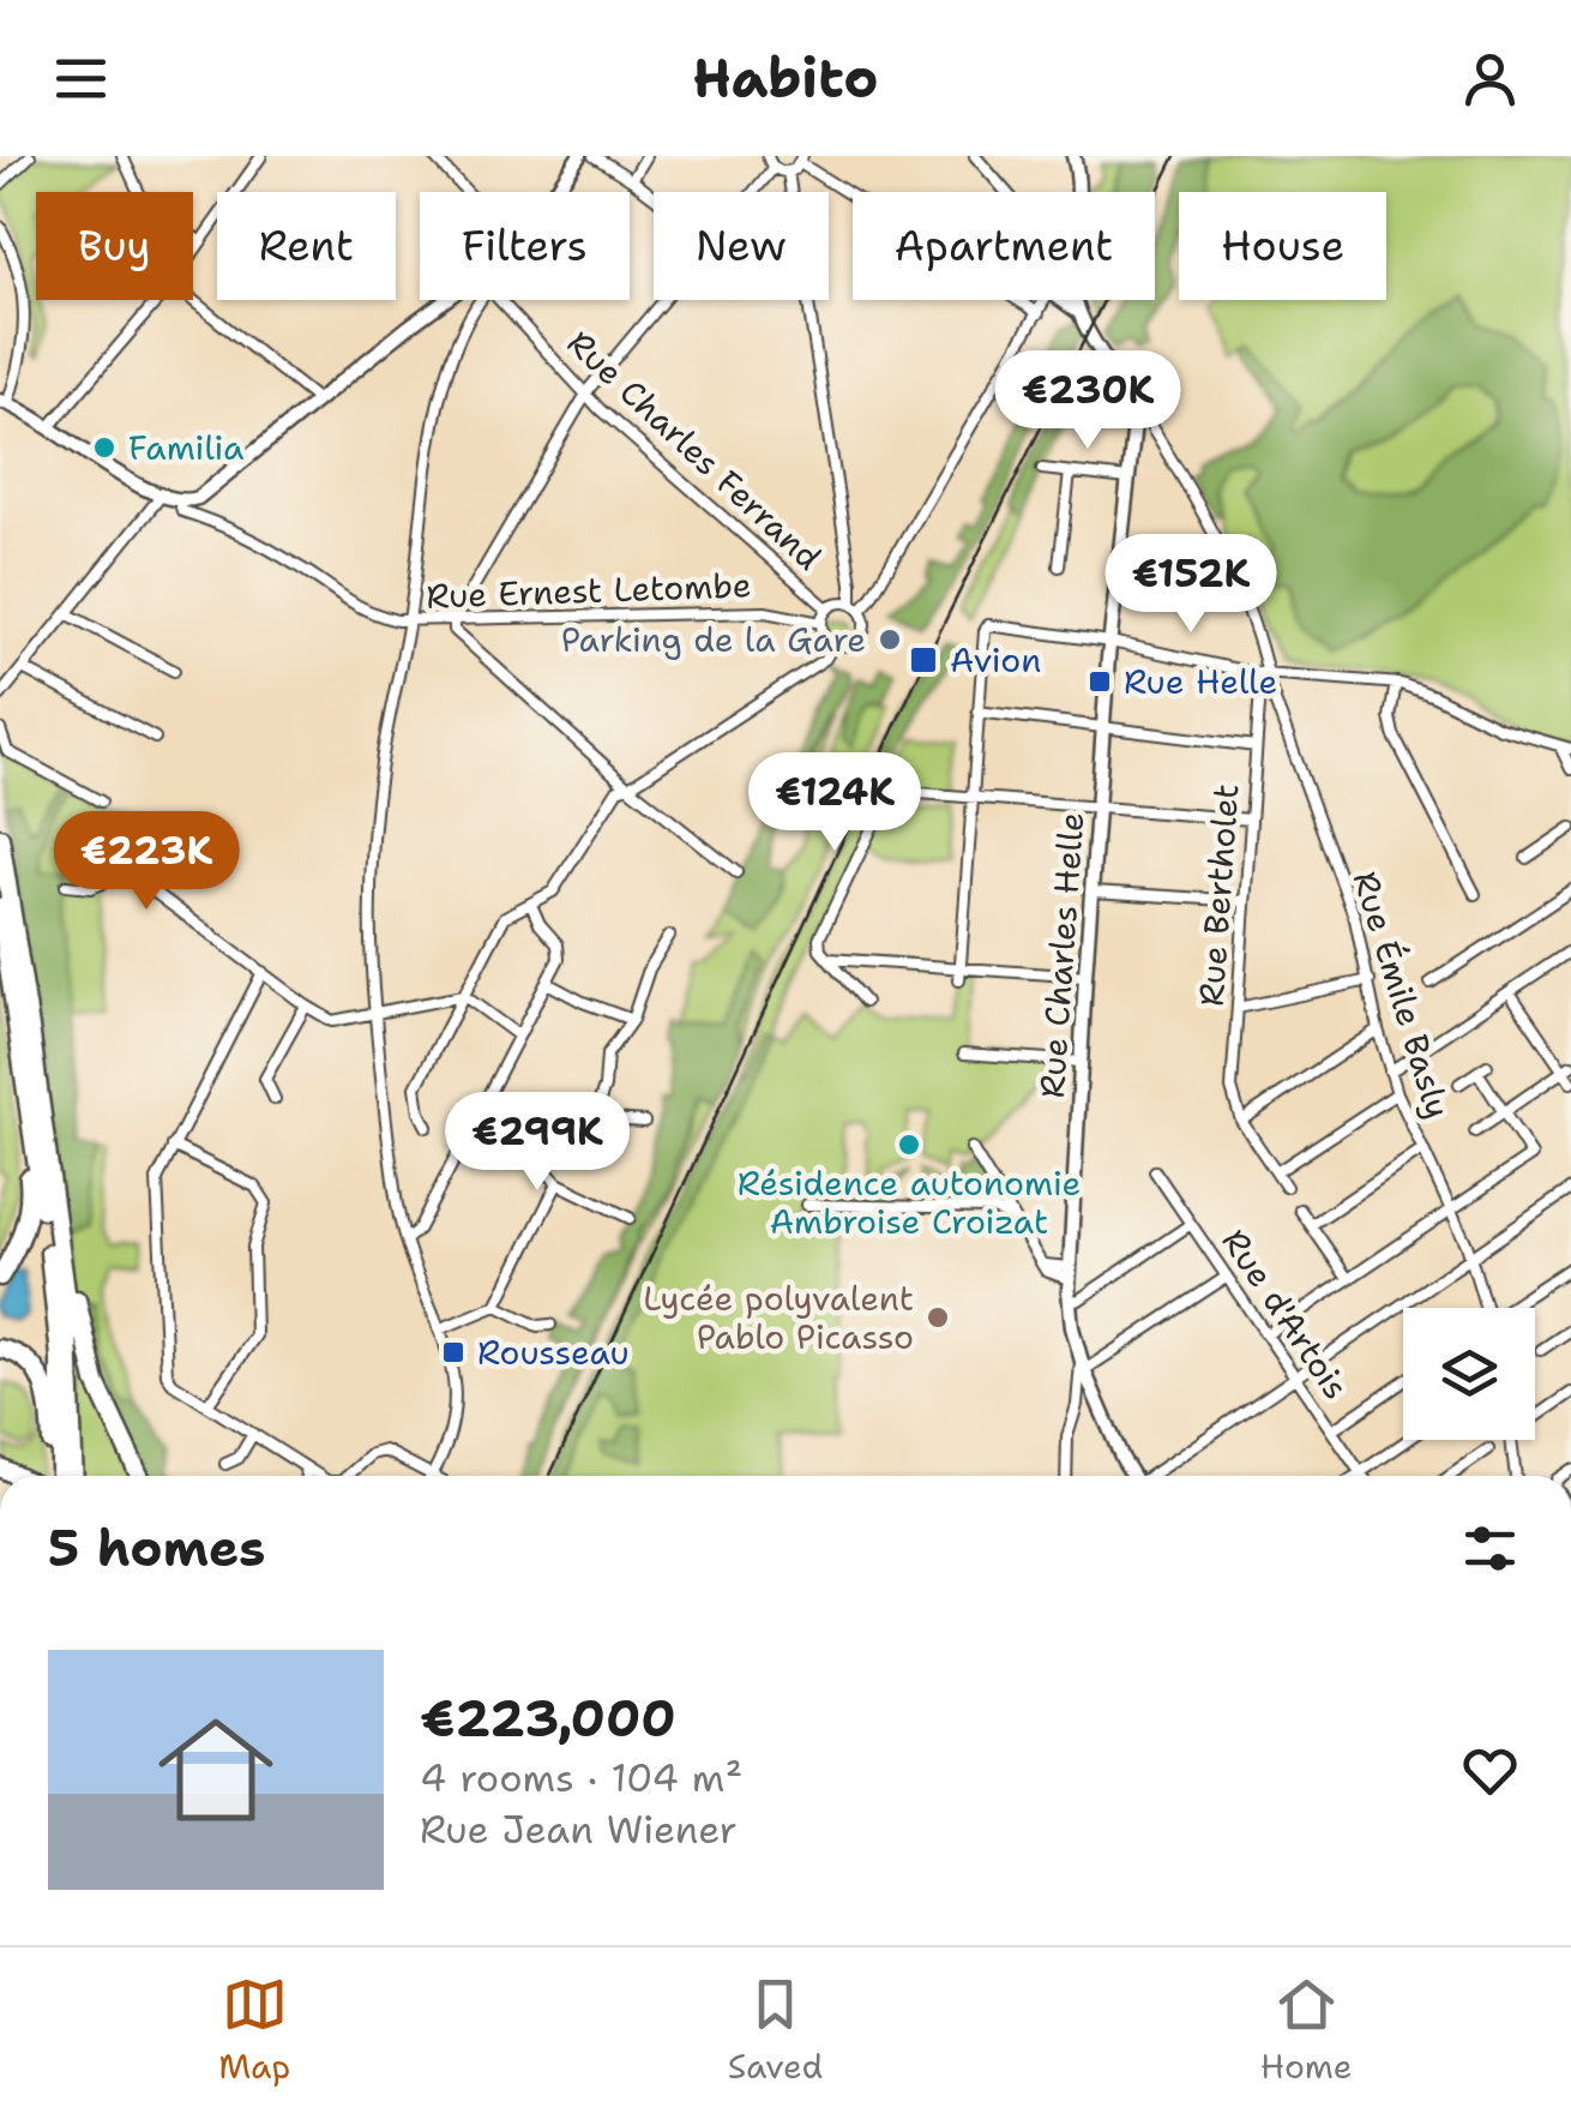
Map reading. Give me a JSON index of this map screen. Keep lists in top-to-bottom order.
{
  "streets": {
    "street": [
      "Rue Charles Ferrand",
      "Rue Ernest Letombe",
      "Rue Bertholet",
      "Rue Charles Helle",
      "Rue Émile Basly",
      "Rue d'Artois"
    ]
  },
  "crossings": [
    ["Rue Charles Ferrand", "Rue Ernest Letombe"],
    ["Rue Bertholet", "Rue Émile Basly"],
    ["Rue Charles Helle", "Rue Émile Basly"]
  ],
  "places": {
    "other": [
      "Familia",
      "Parking de la Gare",
      "Résidence autonomie Ambroise Croizat",
      "Lycée polyvalent Pablo Picasso"
    ],
    "transit": ["Avion", "Rue Helle", "Rousseau"]
  },
  "page": {
    "header": "Habito",
    "chip": [
      "Buy",
      "Rent",
      "Filters",
      "New",
      "Apartment",
      "House"
    ],
    "price": [
      "€230K",
      "€152K",
      "€124K",
      "€223K",
      "€299K"
    ],
    "heading": "5 homes",
    "list": [
      {
        "name": "€223,000",
        "note": "4 rooms · 104 m² · Rue Jean Wiener"
      }
    ],
    "tabs": ["Map", "Saved", "Home"]
  }
}
